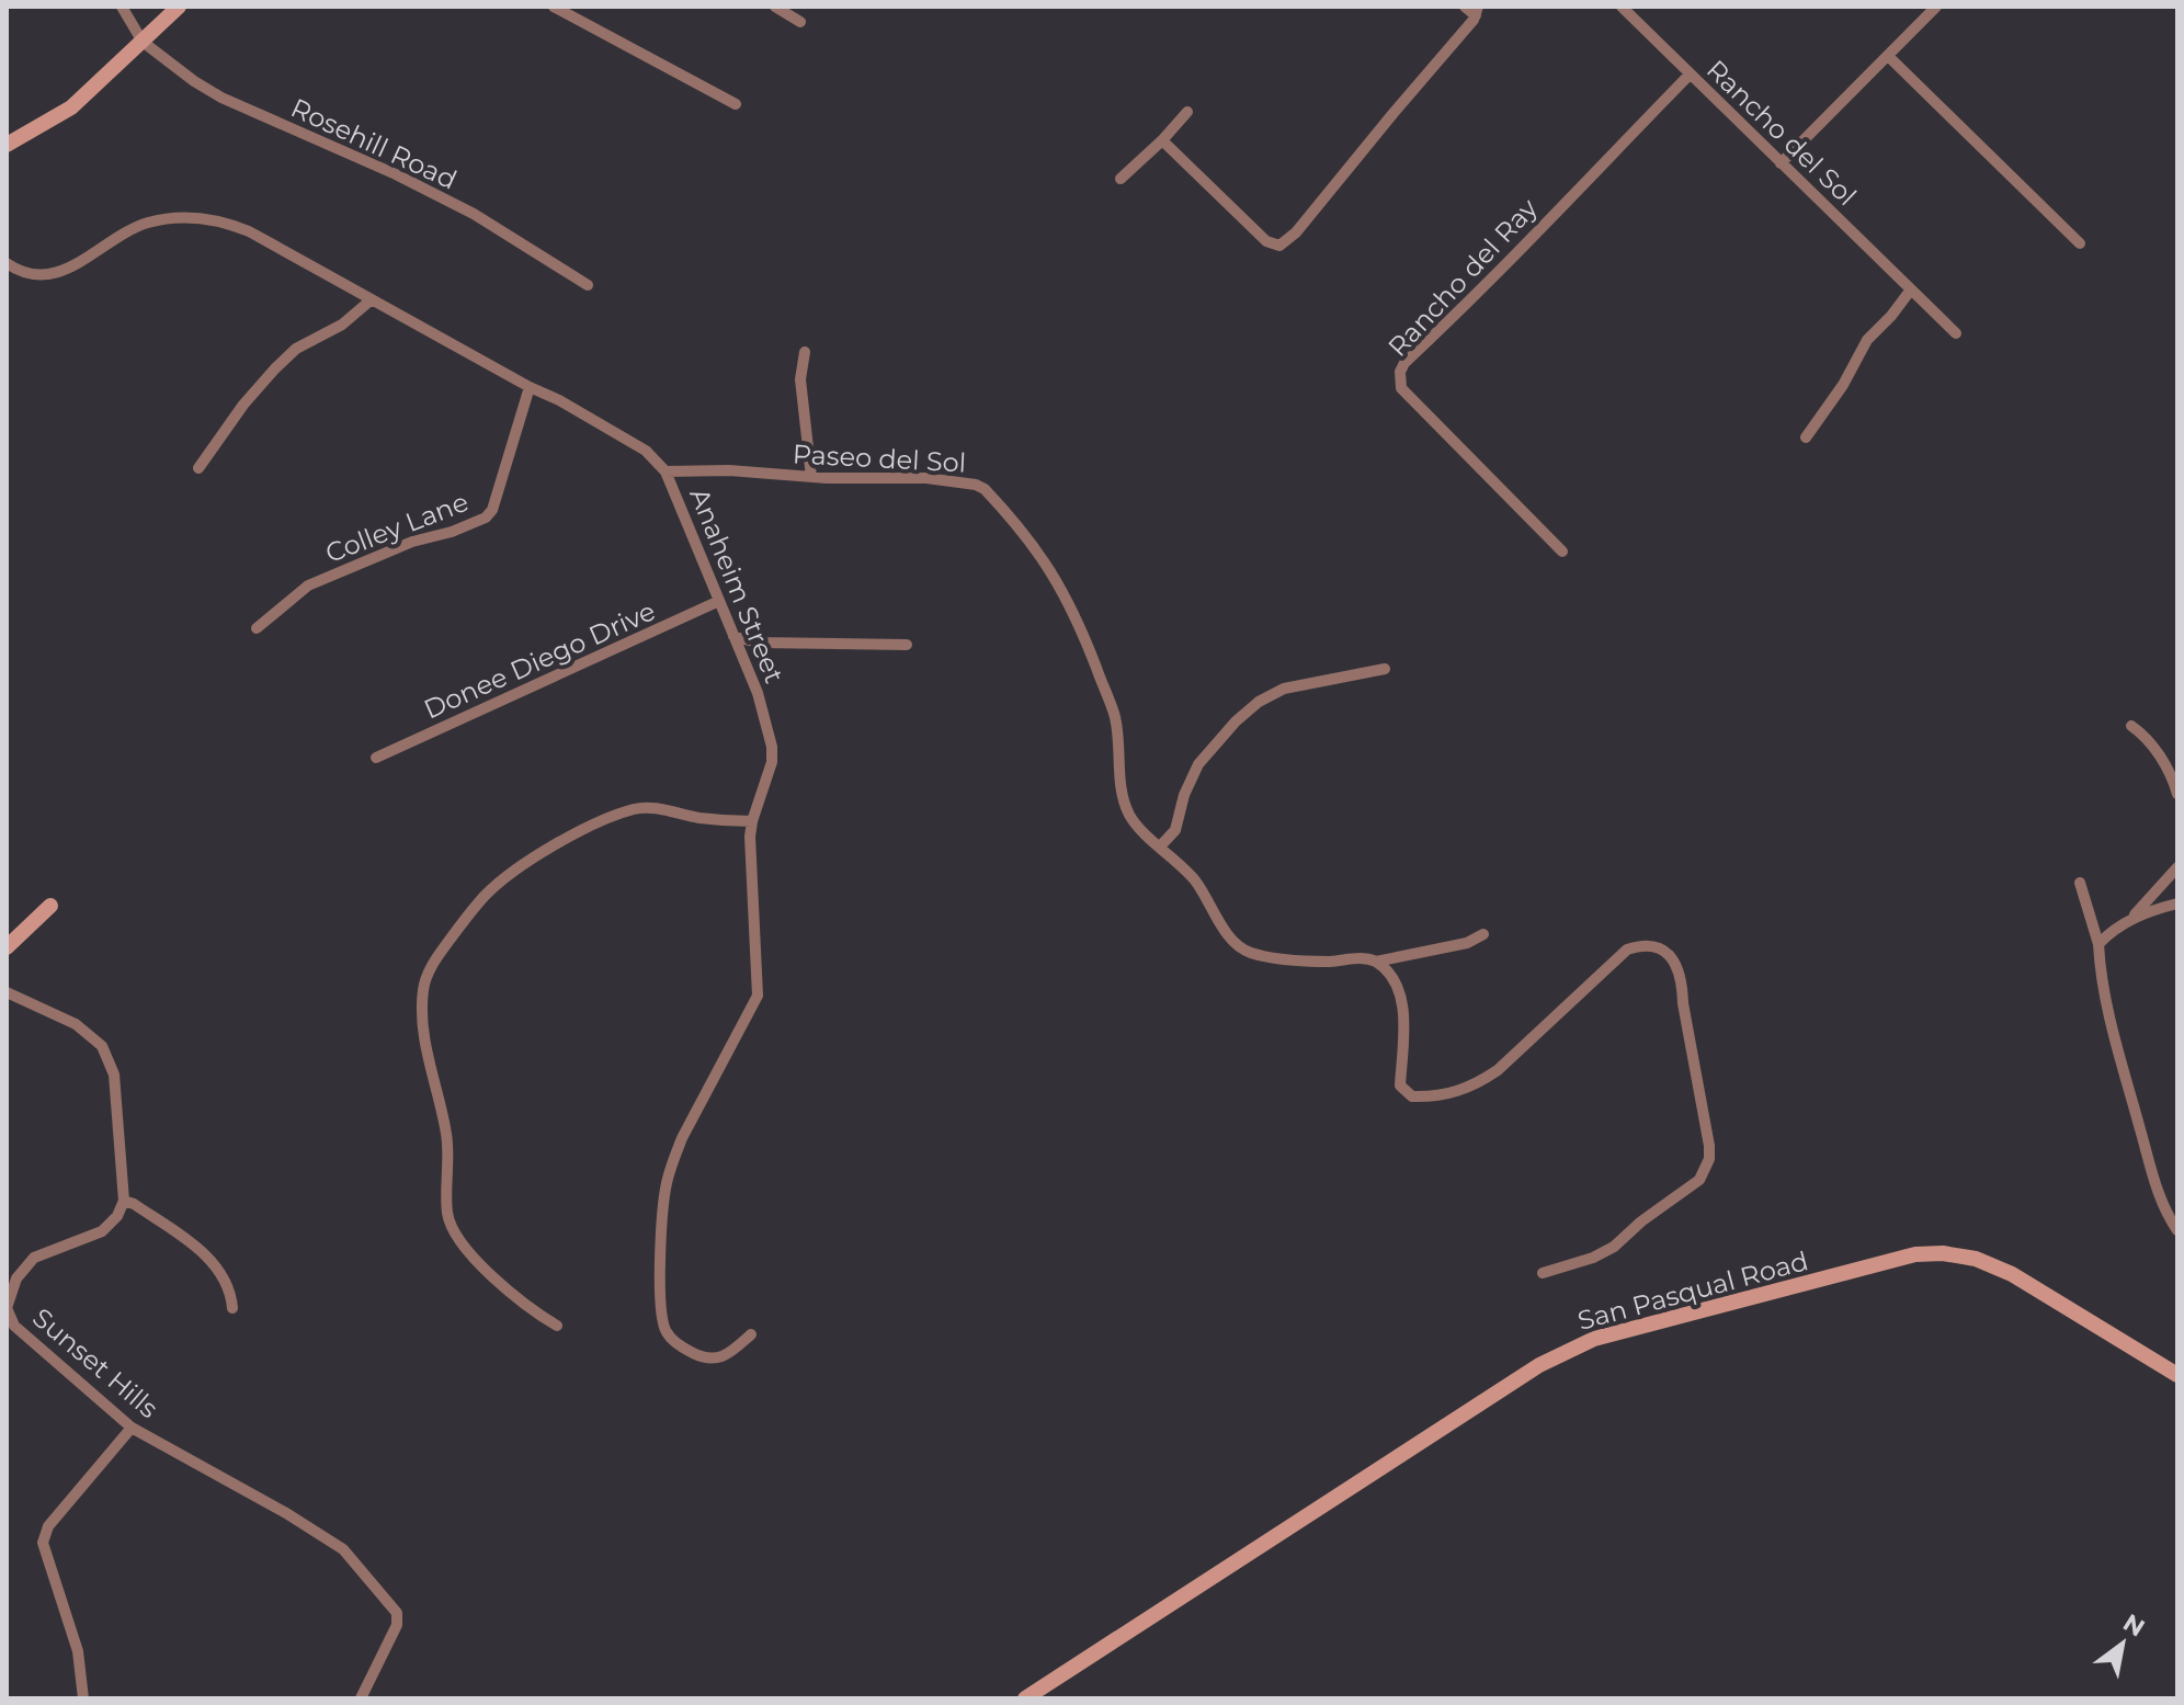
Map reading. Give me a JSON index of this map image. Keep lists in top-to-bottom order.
{
  "streets": {
    "main road": ["San Pasqual Road"],
    "street": [
      "Rancho del Sol",
      "Rosehill Road",
      "Rancho del Ray",
      "Paseo del Sol",
      "Colley Lane",
      "Anaheim Street",
      "Donee Diego Drive",
      "Sunset Hills"
    ]
  },
  "crossings": [
    ["Rancho del Sol", "Rancho del Ray"],
    ["Paseo del Sol", "Anaheim Street"],
    ["Colley Lane", "Anaheim Street"],
    ["Anaheim Street", "Donee Diego Drive"]
  ],
  "north": "top right"
}
